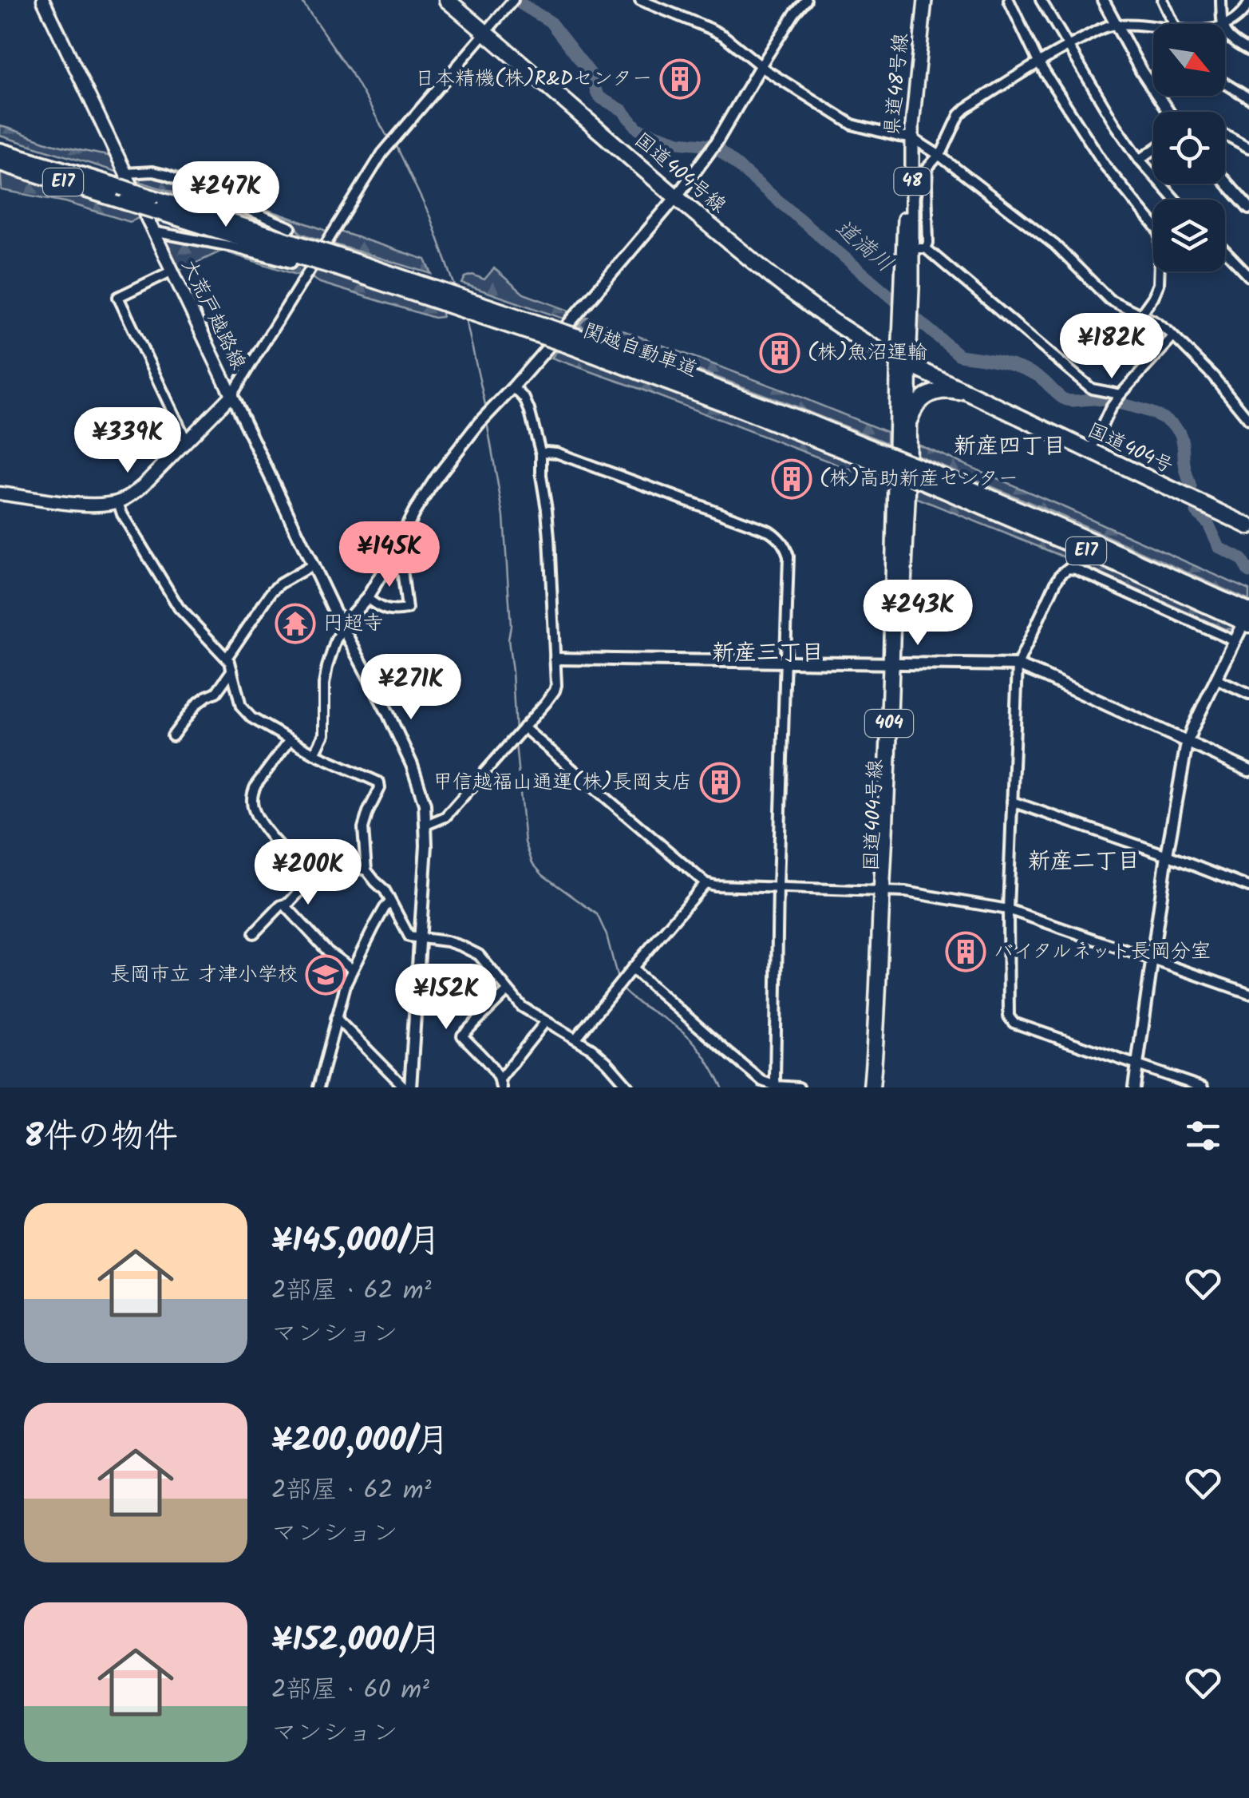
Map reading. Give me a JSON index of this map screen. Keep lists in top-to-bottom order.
{
  "streets": {
    "highway": [
      "国道404号線",
      "E17",
      "関越自動車道",
      "国道404号",
      "404"
    ],
    "main road": ["県道48号線", "48", "大荒戸越路線"]
  },
  "crossings": [
    ["県道48号線", "国道404号線"],
    ["県道48号線", "48"],
    ["県道48号線", "国道404号"],
    ["国道404号線", "48"],
    ["国道404号線", "国道404号"],
    ["48", "国道404号"],
    ["大荒戸越路線", "関越自動車道"]
  ],
  "districts": ["新産四丁目", "新産三丁目", "新産二丁目"],
  "water": ["道満川"],
  "places": {
    "building": [
      "日本精機(株)R&Dセンター",
      "(株)魚沼運輸",
      "(株)高助新産センター",
      "甲信越福山通運(株)長岡支店",
      "バイタルネット長岡分室"
    ],
    "temple": ["円超寺"],
    "school or university": ["長岡市立 才津小学校"]
  },
  "north": "bottom right",
  "page": {
    "price": [
      "¥247K",
      "¥182K",
      "¥339K",
      "¥145K",
      "¥243K",
      "¥271K",
      "¥200K",
      "¥152K"
    ],
    "heading": "8件の物件",
    "list": [
      {
        "name": "¥145,000/月",
        "note": "2部屋 · 62 m² · マンション"
      },
      {
        "name": "¥200,000/月",
        "note": "2部屋 · 62 m² · マンション"
      },
      {
        "name": "¥152,000/月",
        "note": "2部屋 · 60 m² · マンション"
      }
    ]
  }
}
